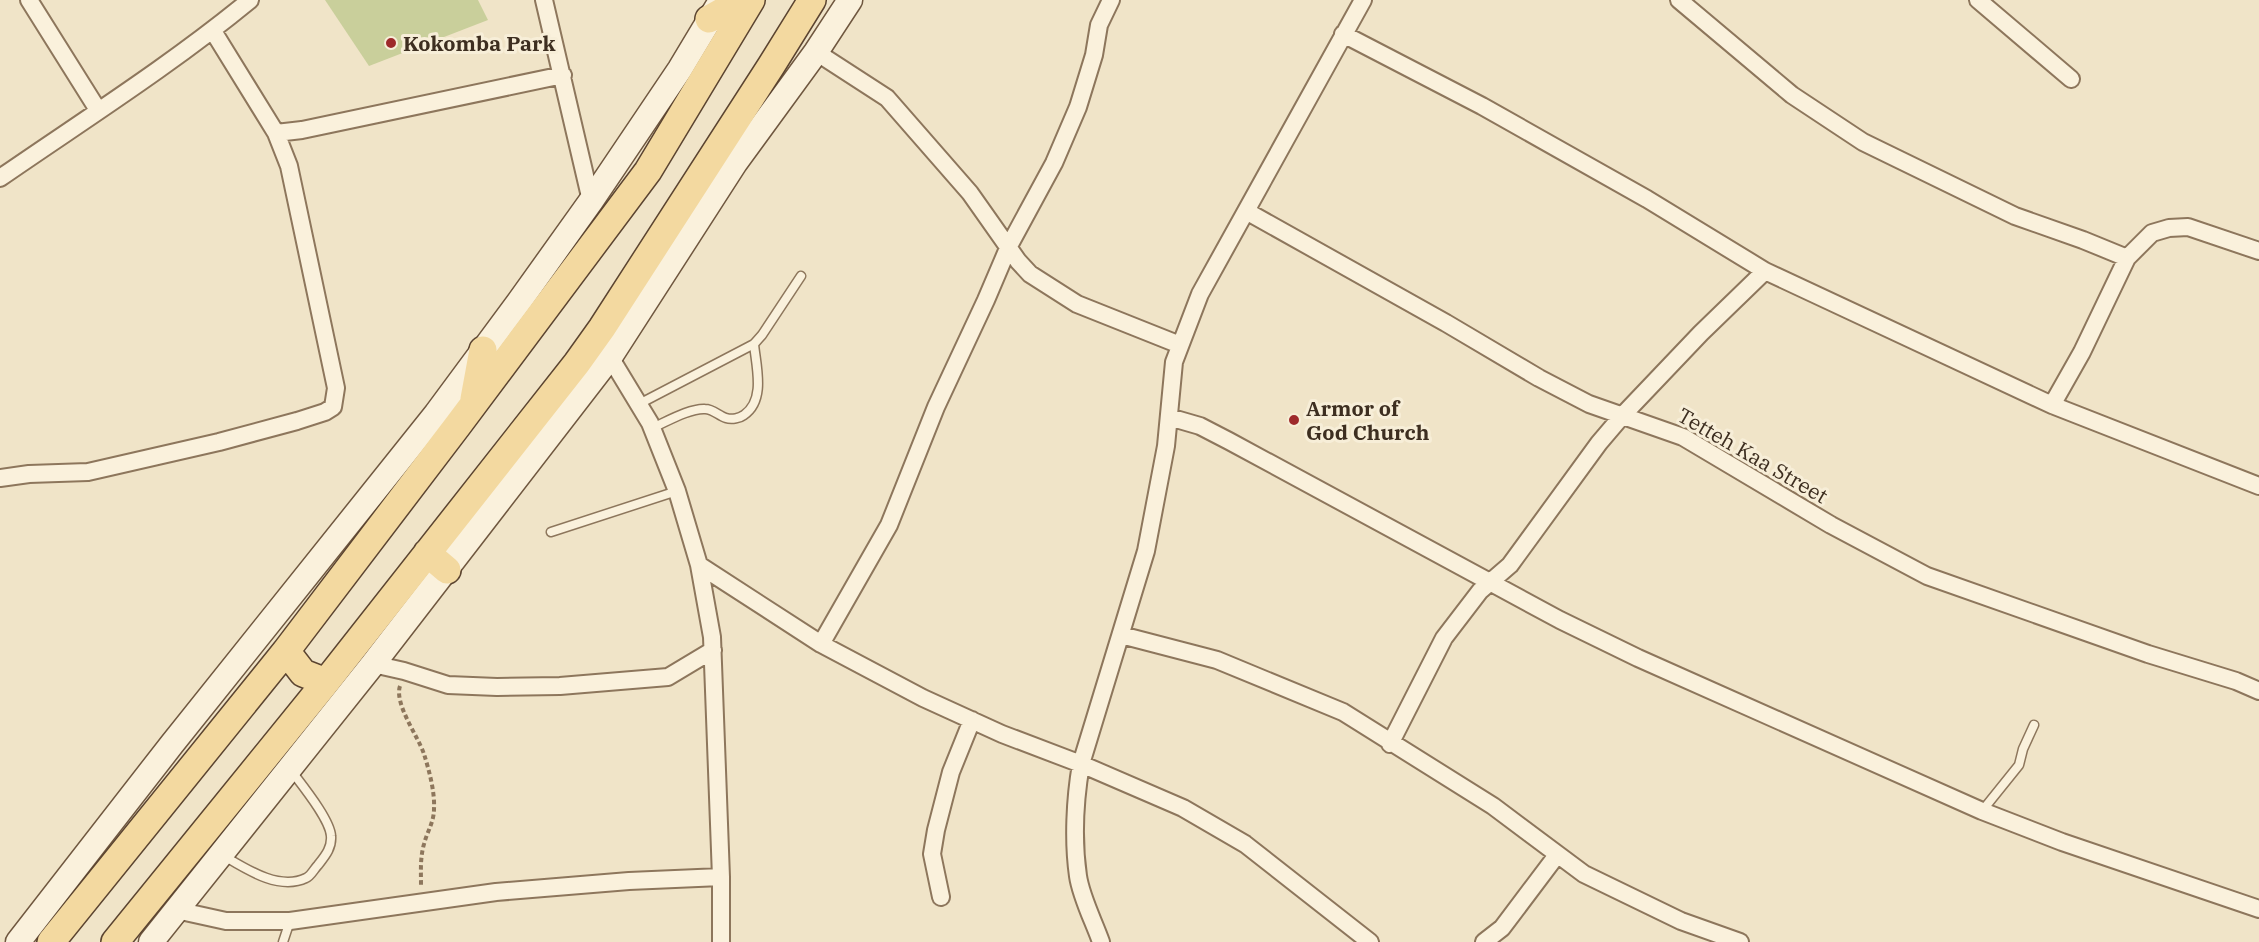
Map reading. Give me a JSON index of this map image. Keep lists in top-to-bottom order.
{
  "streets": {
    "street": ["Tetteh Kaa Street"]
  },
  "places": ["Kokomba Park", "Armor of God Church"]
}
